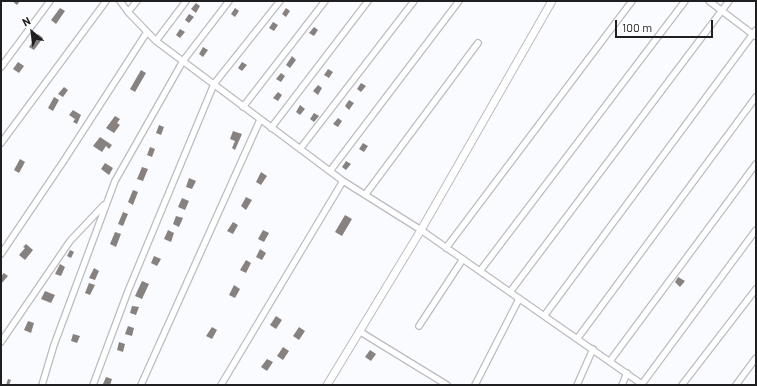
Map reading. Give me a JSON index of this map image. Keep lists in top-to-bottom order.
{
  "scale_bar": "100 m",
  "north": "top left"
}
